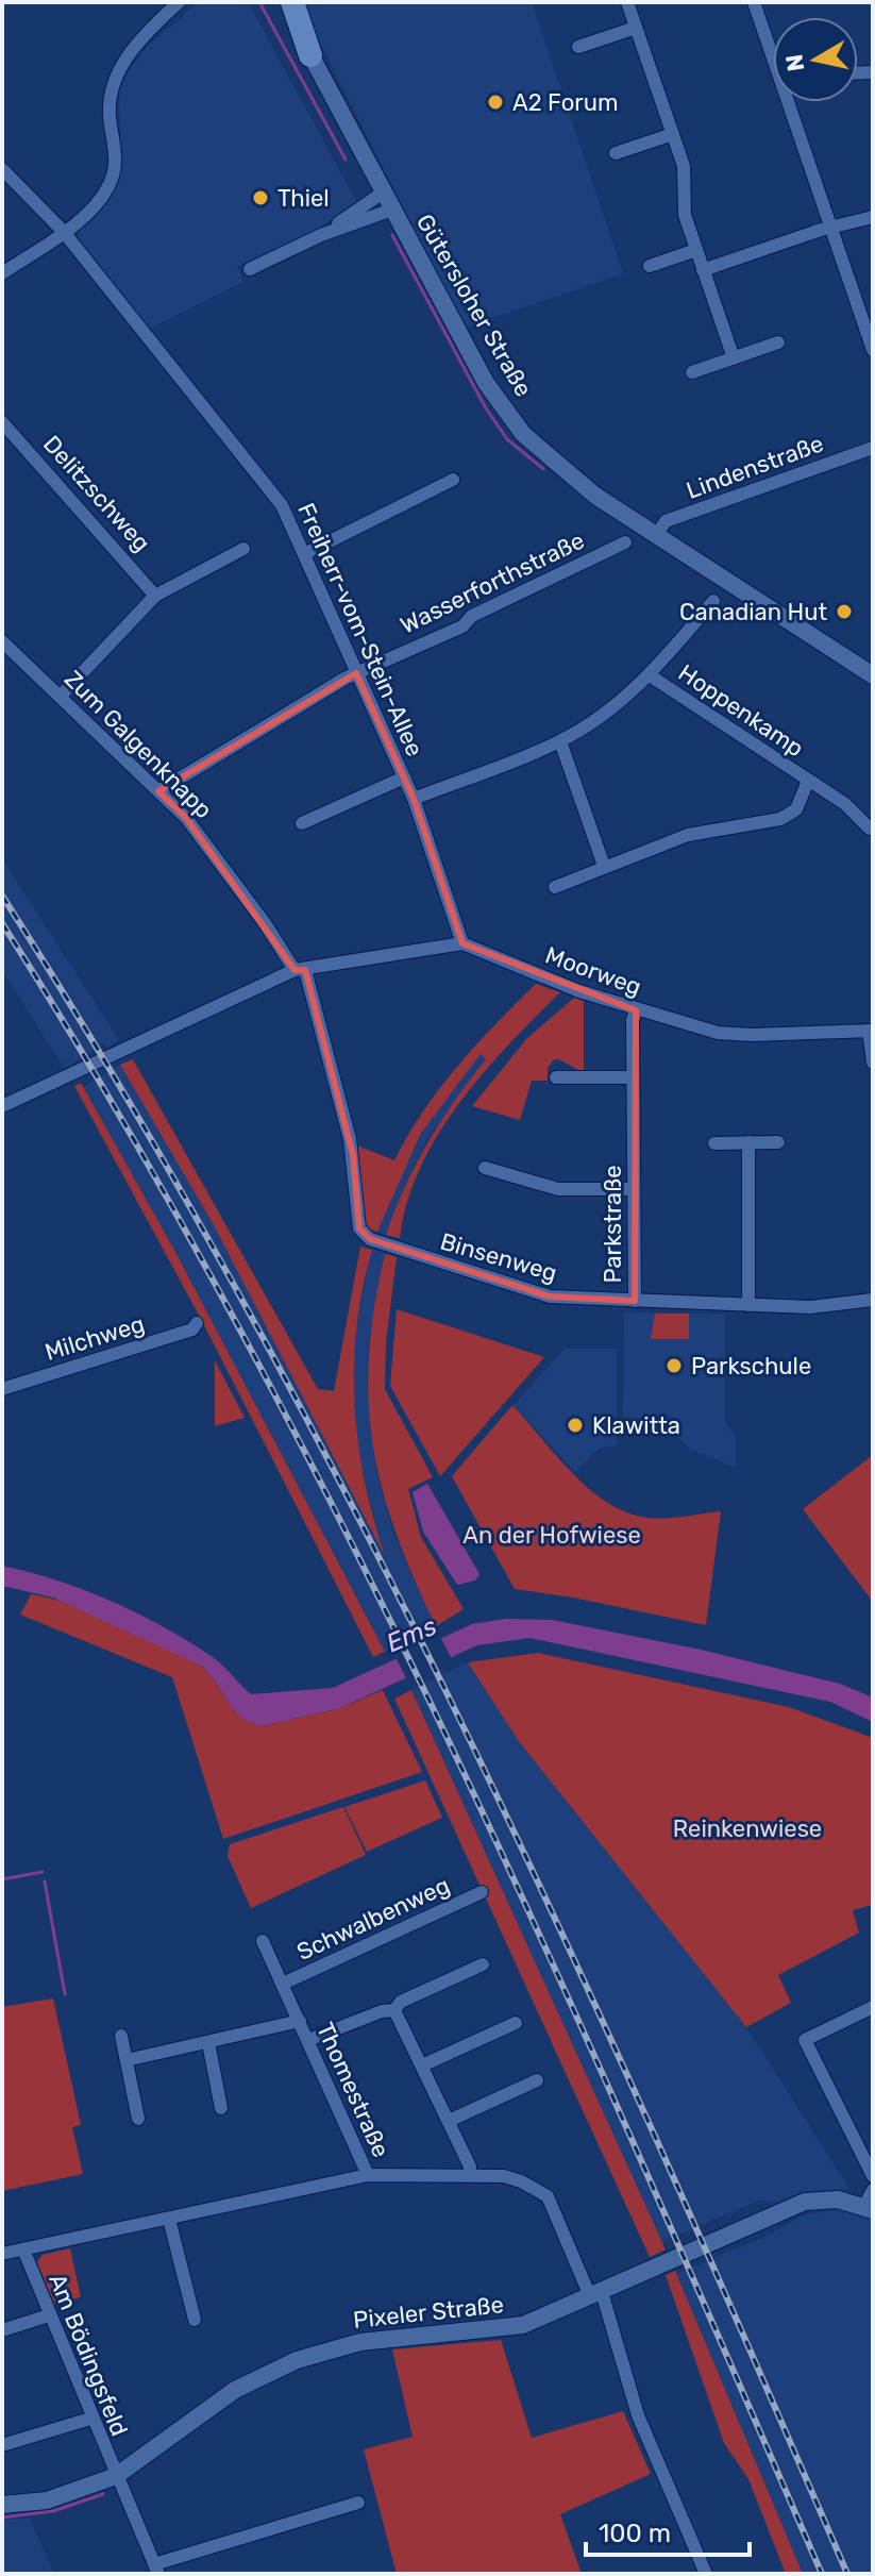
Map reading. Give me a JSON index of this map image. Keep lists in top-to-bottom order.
{
  "streets": {
    "main road": ["Gütersloher Straße", "Pixeler Straße"],
    "street": [
      "Lindenstraße",
      "Delitzschweg",
      "Wasserforthstraße",
      "Freiherr-vom-Stein-Allee",
      "Hoppenkamp",
      "Zum Galgenknapp",
      "Moorweg",
      "Parkstraße",
      "Binsenweg",
      "Milchweg",
      "Schwalbenweg",
      "Thomestraße",
      "Am Bödingsfeld"
    ]
  },
  "crossings": [
    ["Gütersloher Straße", "Lindenstraße"],
    ["Wasserforthstraße", "Freiherr-vom-Stein-Allee"],
    ["Wasserforthstraße", "Zum Galgenknapp"],
    ["Freiherr-vom-Stein-Allee", "Moorweg"],
    ["Zum Galgenknapp", "Moorweg"],
    ["Zum Galgenknapp", "Binsenweg"],
    ["Moorweg", "Parkstraße"],
    ["Moorweg", "Binsenweg"],
    ["Parkstraße", "Binsenweg"],
    ["Schwalbenweg", "Thomestraße"],
    ["Pixeler Straße", "Am Bödingsfeld"]
  ],
  "water": ["Ems"],
  "parks": ["An der Hofwiese", "Reinkenwiese"],
  "places": [
    "A2 Forum",
    "Thiel",
    "Canadian Hut",
    "Parkschule",
    "Klawitta"
  ],
  "scale_bar": "100 m",
  "north": "left"
}
